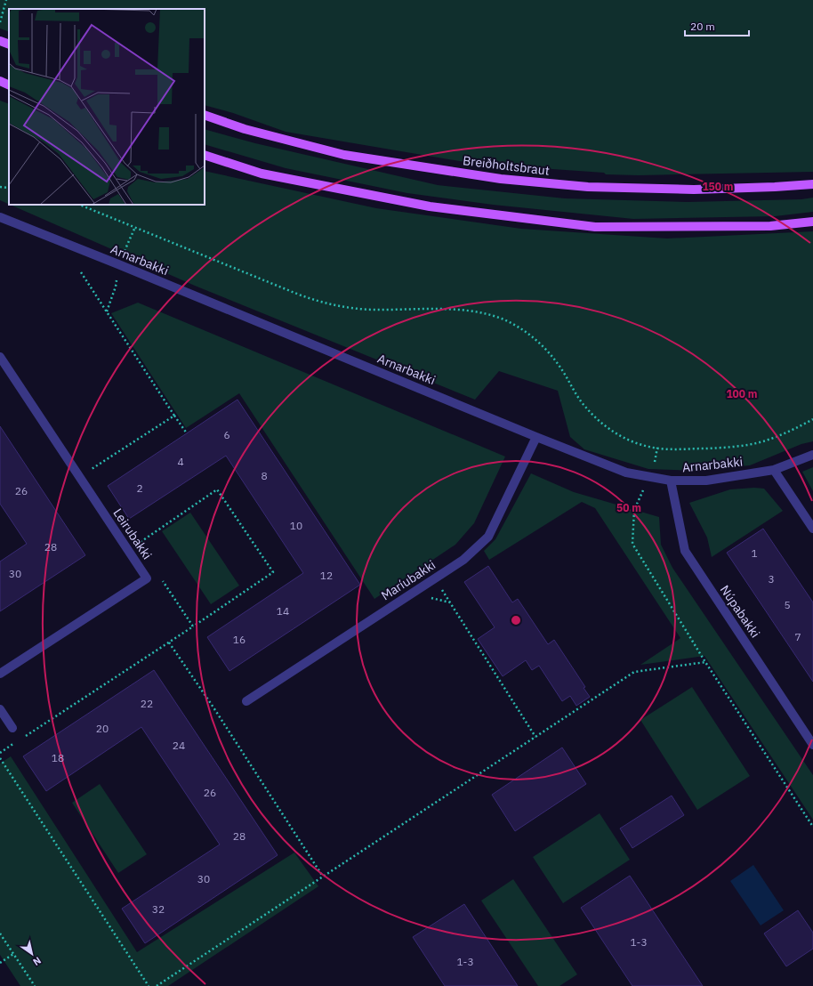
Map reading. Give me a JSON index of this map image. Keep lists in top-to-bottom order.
{
  "streets": {
    "main road": ["Breiðholtsbraut"],
    "street": [
      "Arnarbakki",
      "Leirubakki",
      "Maríubakki",
      "Núpabakki"
    ]
  },
  "crossings": [
    ["Arnarbakki", "Maríubakki"],
    ["Arnarbakki", "Núpabakki"]
  ],
  "house_numbers": [
    "6",
    "4",
    "8",
    "2",
    "26",
    "10",
    "28",
    "1",
    "30",
    "12",
    "3",
    "5",
    "14",
    "7",
    "16",
    "22",
    "20",
    "24",
    "18",
    "26",
    "28",
    "30",
    "32",
    "1-3",
    "1-3"
  ],
  "scale_bar": "20 m",
  "north": "bottom right",
  "rings": ["150 m", "100 m", "50 m"]
}
